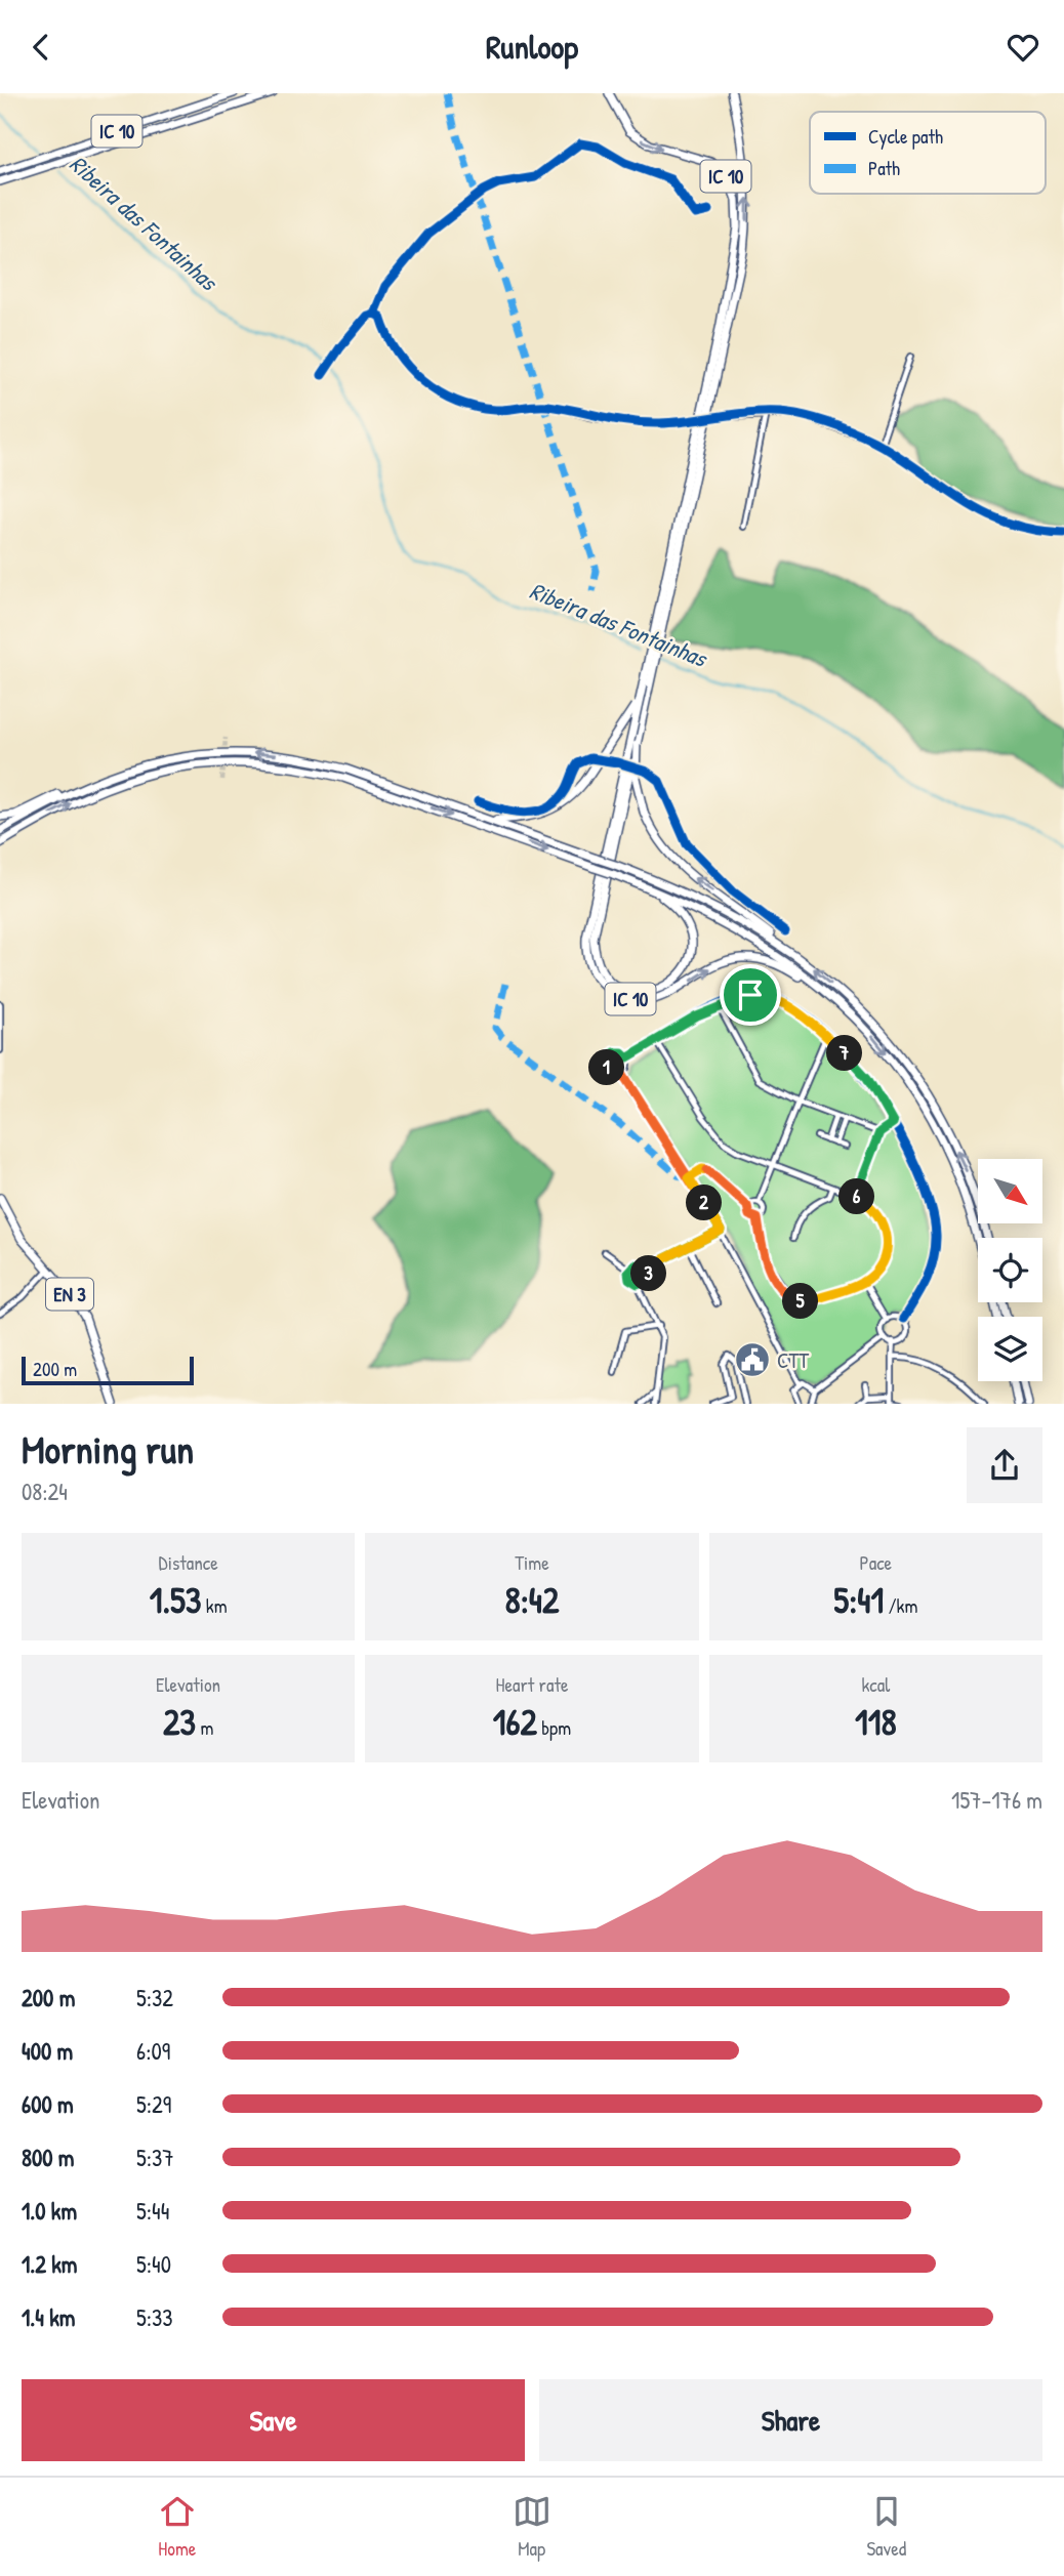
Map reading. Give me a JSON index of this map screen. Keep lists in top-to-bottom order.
{
  "streets": {
    "main road": ["IC 10", "EN 3"]
  },
  "one_way": ["IC 10"],
  "water": ["Ribeira das Fontainhas"],
  "places": {
    "public building": ["CTT"]
  },
  "legend": ["Cycle path", "Path"],
  "scale_bar": "200 m",
  "north": "bottom right",
  "page": {
    "header": "Runloop",
    "pins": [
      "7",
      "1",
      "6",
      "2",
      "3",
      "5"
    ],
    "scale": "200 m",
    "heading": ["Morning run", "08:24"],
    "stats": [
      ["Distance", "1.53 km"],
      ["Time", "8:42"],
      ["Pace", "5:41 /km"],
      ["Elevation", "23 m"],
      ["Heart rate", "162 bpm"],
      ["kcal", "118"]
    ],
    "chart": ["Elevation", "157–176 m"],
    "list": [
      {
        "name": "200 m",
        "note": "5:32"
      },
      {
        "name": "400 m",
        "note": "6:09"
      },
      {
        "name": "600 m",
        "note": "5:29"
      },
      {
        "name": "800 m",
        "note": "5:37"
      },
      {
        "name": "1.0 km",
        "note": "5:44"
      },
      {
        "name": "1.2 km",
        "note": "5:40"
      },
      {
        "name": "1.4 km",
        "note": "5:33"
      }
    ],
    "buttons": ["Save", "Share"],
    "tabs": ["Home", "Map", "Saved"]
  }
}
